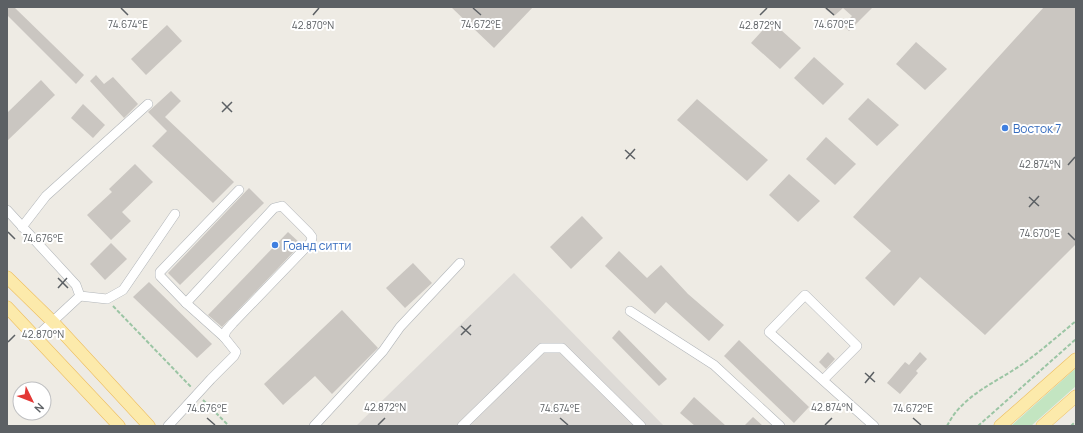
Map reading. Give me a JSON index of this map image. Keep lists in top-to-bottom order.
{
  "places": ["Восток 7", "Гоанд ситти"],
  "north": "bottom right",
  "coordinates": [
    "74.672°E",
    "74.670°E",
    "74.674°E",
    "42.870°N",
    "42.872°N",
    "42.874°N",
    "74.676°E"
  ]
}
